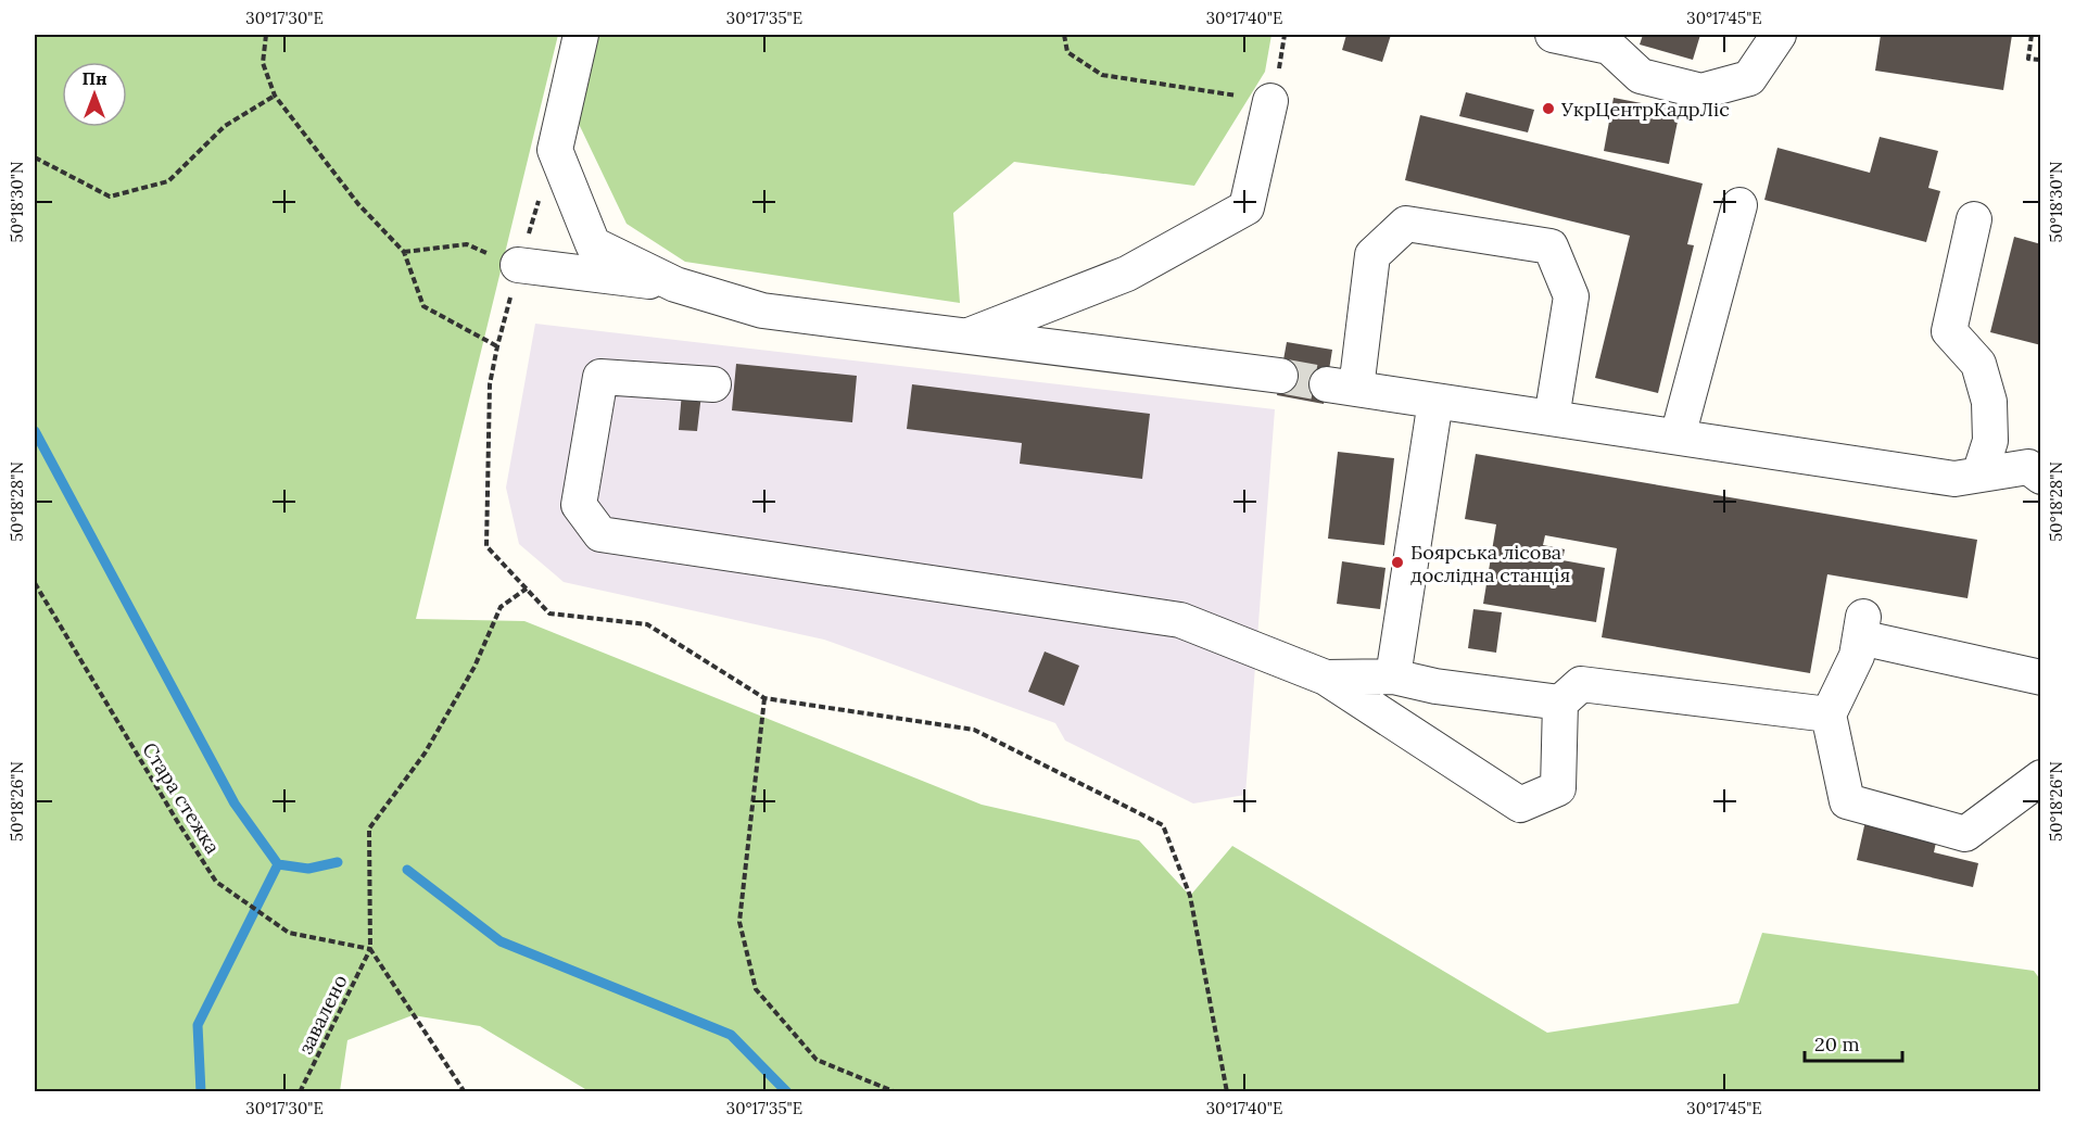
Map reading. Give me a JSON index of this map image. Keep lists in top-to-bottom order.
{
  "streets": {
    "path": ["Стара стежка", "завалено"]
  },
  "crossings": [
    ["Стара стежка", "завалено"]
  ],
  "places": ["УкрЦентрКадрЛіс", "Боярська лісова дослідна станція"],
  "scale_bar": "20 m",
  "north": "top",
  "coordinates": [
    "30°17'30\"E",
    "30°17'35\"E",
    "30°17'40\"E",
    "30°17'45\"E",
    "50°18'30\"N",
    "50°18'28\"N",
    "50°18'26\"N"
  ]
}
